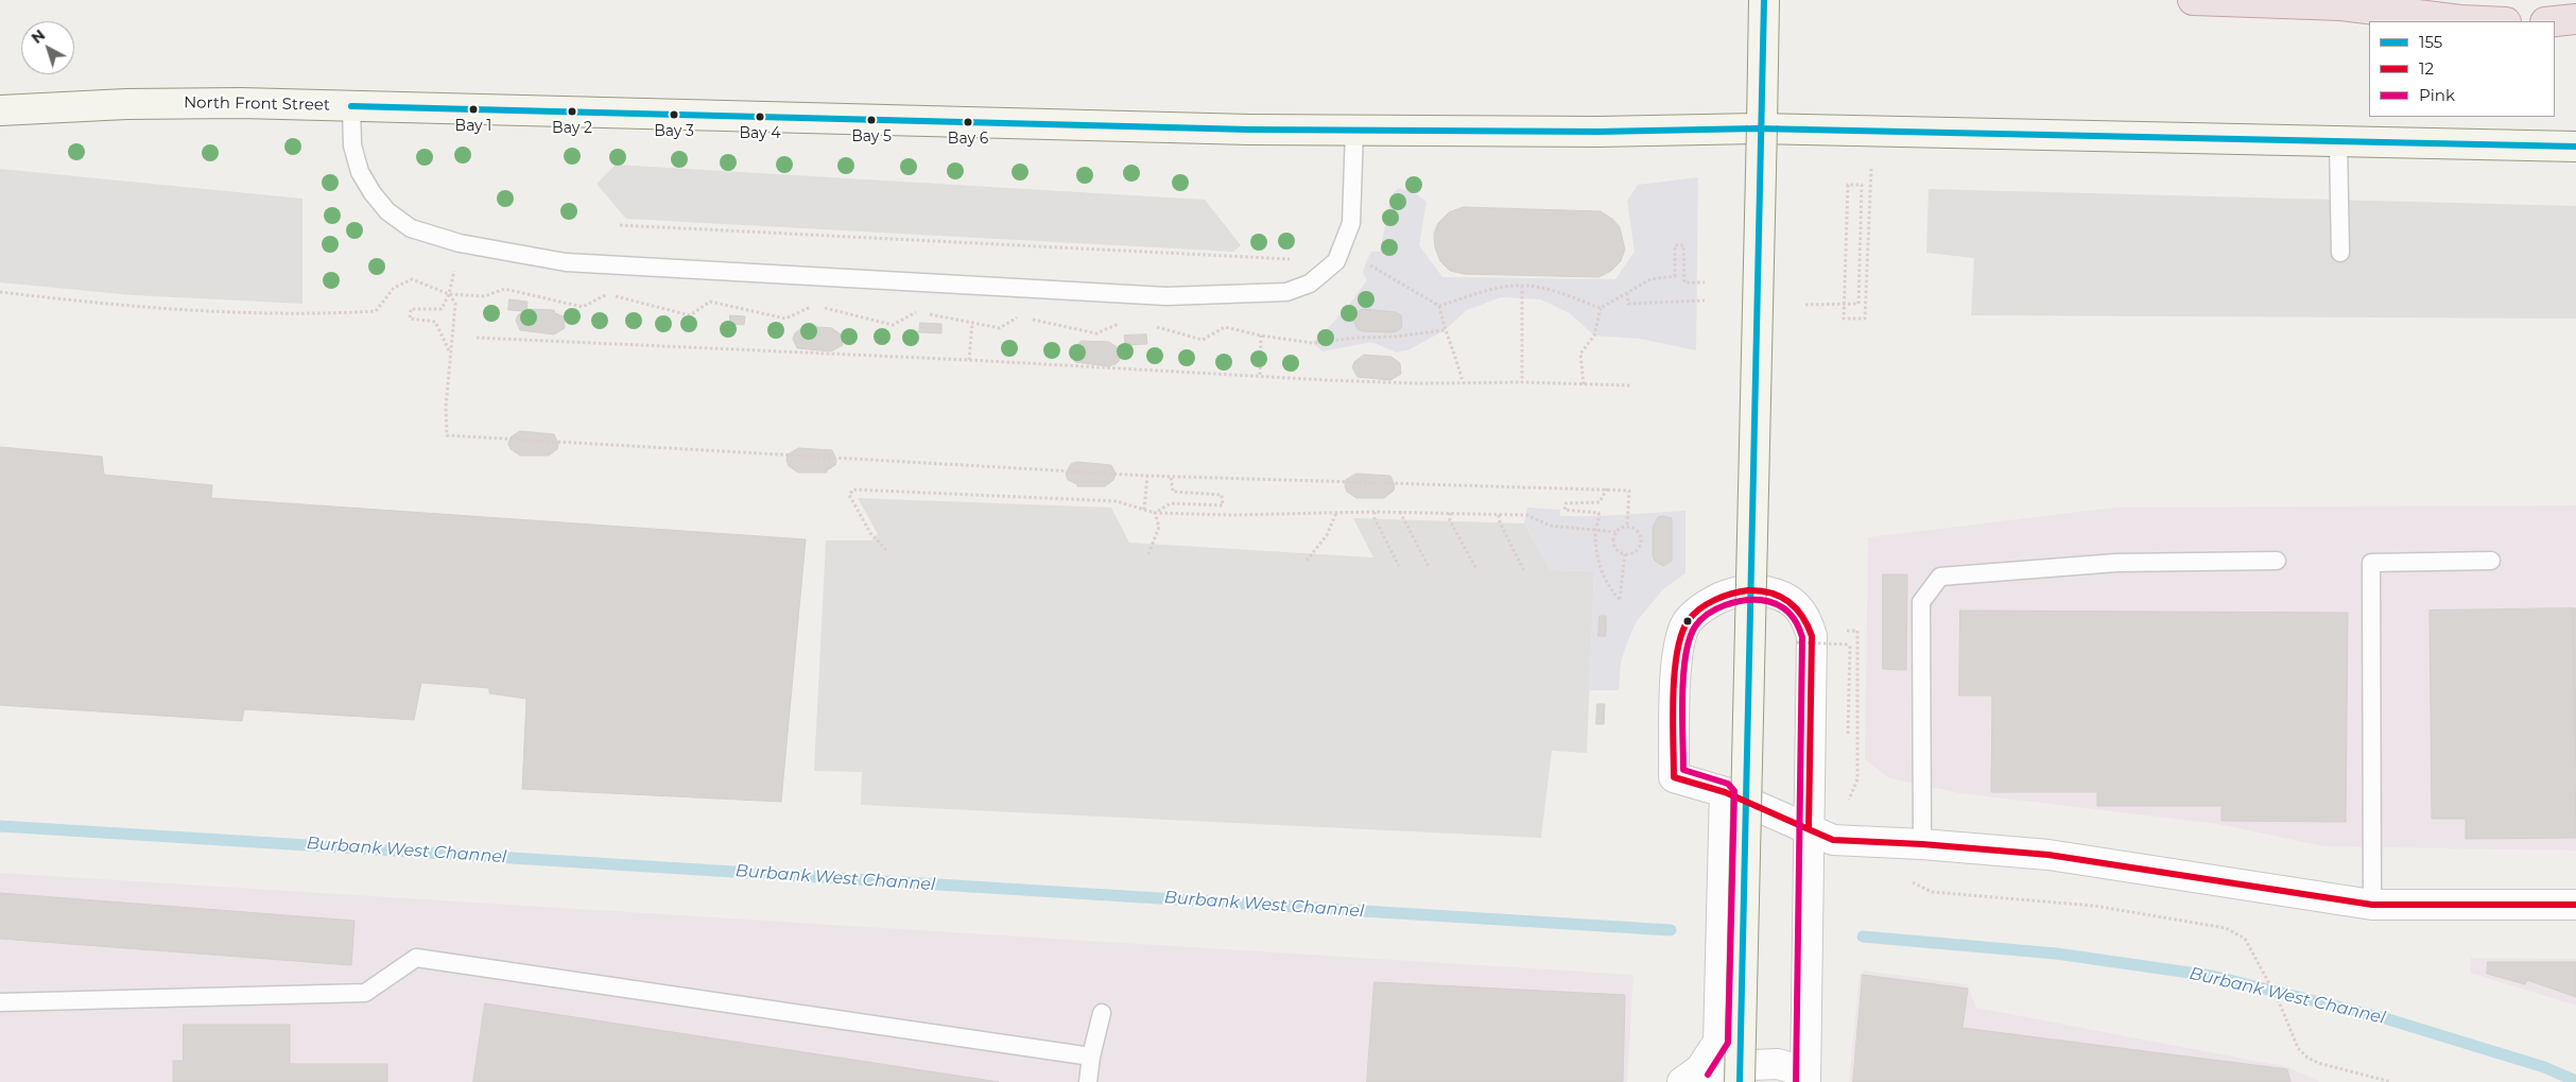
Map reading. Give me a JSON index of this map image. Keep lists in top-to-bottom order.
{
  "streets": {
    "main road": ["North Front Street"]
  },
  "water": ["Burbank West Channel"],
  "places": [
    "Bay 1",
    "Bay 2",
    "Bay 3",
    "Bay 4",
    "Bay 5",
    "Bay 6"
  ],
  "lines": ["transit line 155", "transit line 12", "transit line Pink"],
  "legend": ["155", "12", "Pink"],
  "north": "top left"
}
